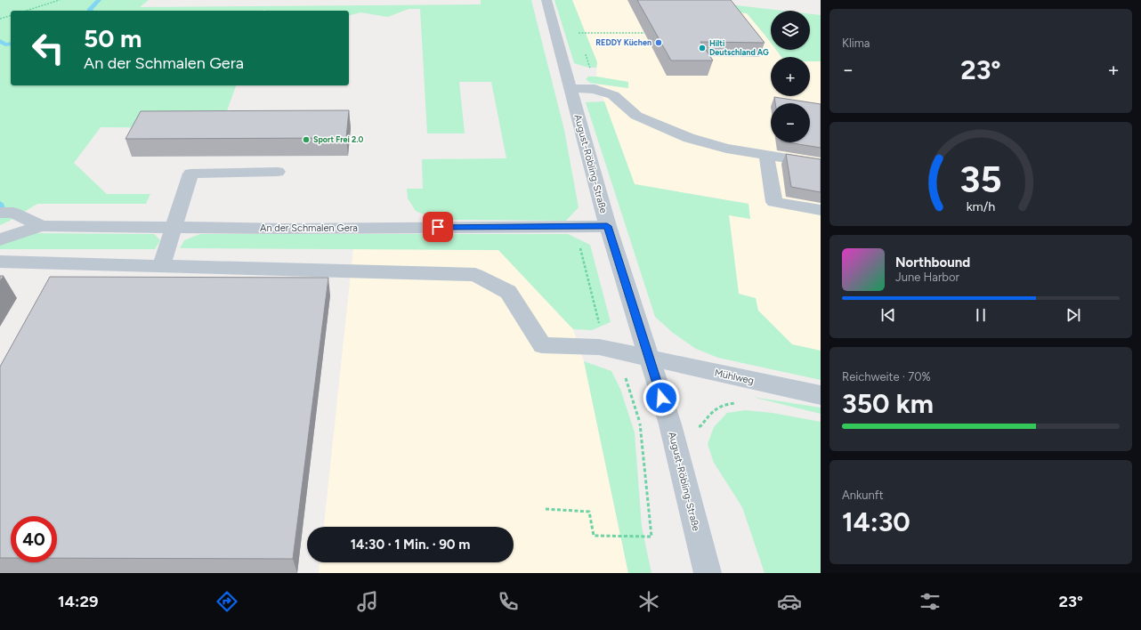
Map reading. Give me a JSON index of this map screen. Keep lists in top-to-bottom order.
{
  "streets": {
    "street": ["August-Röbling-Straße", "An der Schmalen Gera", "Mühlweg"]
  },
  "crossings": [
    ["August-Röbling-Straße", "An der Schmalen Gera"],
    ["August-Röbling-Straße", "Mühlweg"]
  ],
  "places": ["REDDY Küchen", "Hilti Deutschland AG", "Sport Frei 2.0"],
  "page": {
    "tile": [
      "Klima",
      ["Reichweite · 70%", "350 km"],
      ["Ankunft", "14:30"]
    ],
    "map_buttons": ["+", "−"],
    "turn": ["50 m", "An der Schmalen Gera"],
    "heat": ["−", "23°", "+"],
    "song": ["Northbound", "June Harbor"],
    "limit": "40",
    "trip": "14:30 · 1 Min. · 90 m",
    "tabs": ["14:29", "23°"],
    "gauge": ["35", "km/h"]
  }
}
